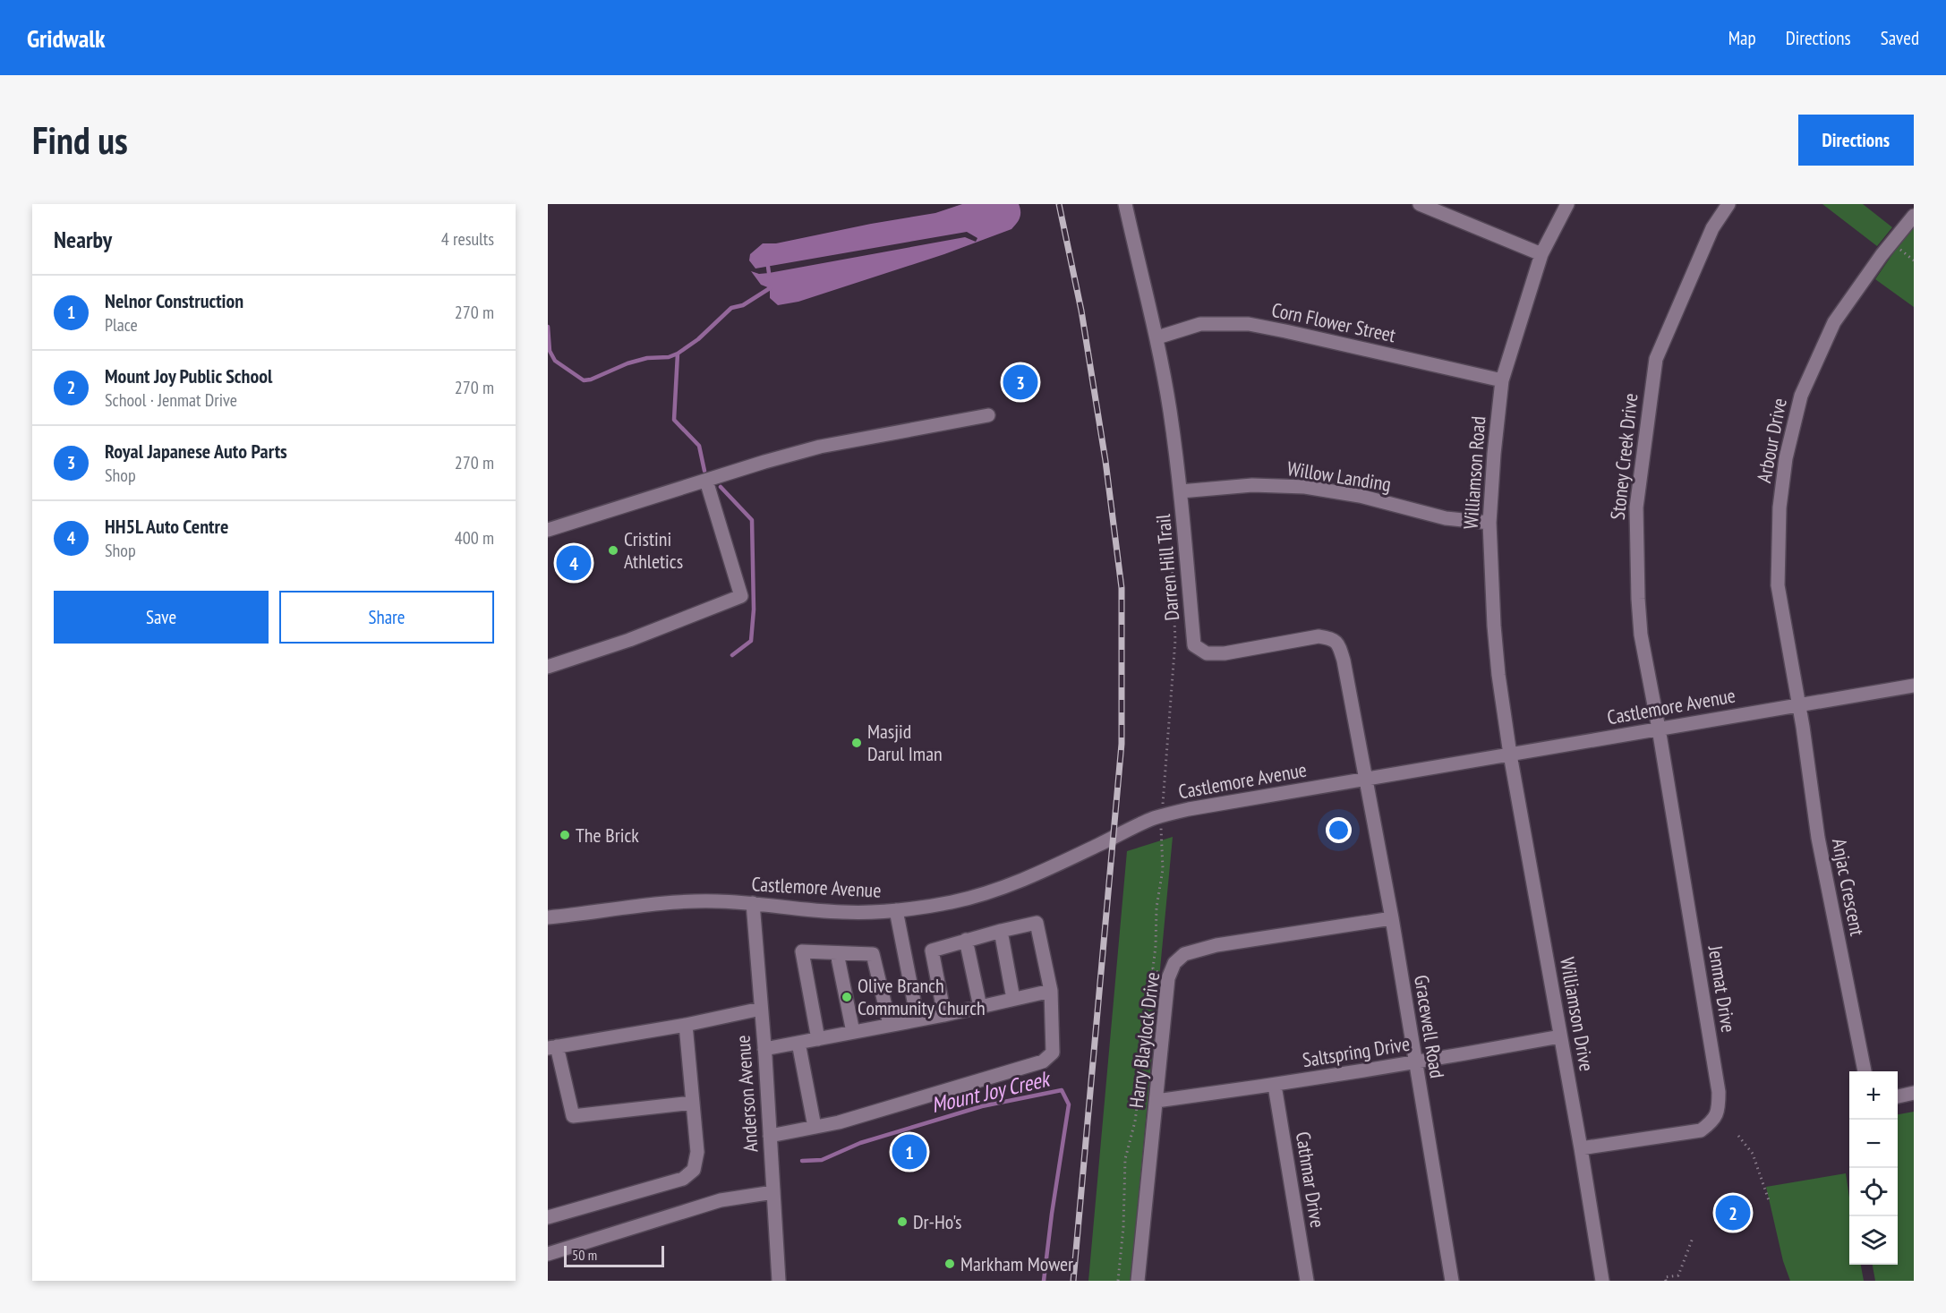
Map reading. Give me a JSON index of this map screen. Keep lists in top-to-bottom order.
{
  "streets": {
    "street": [
      "Corn Flower Street",
      "Arbour Drive",
      "Stoney Creek Drive",
      "Williamson Road",
      "Willow Landing",
      "Darren Hill Trail",
      "Castlemore Avenue",
      "Anjac Crescent",
      "Jenmat Drive",
      "Williamson Drive",
      "Gracewell Road",
      "Harry Blaylock Drive",
      "Saltspring Drive",
      "Anderson Avenue",
      "Cathmar Drive"
    ]
  },
  "crossings": [
    ["Corn Flower Street", "Williamson Road"],
    ["Corn Flower Street", "Darren Hill Trail"],
    ["Arbour Drive", "Castlemore Avenue"],
    ["Arbour Drive", "Anjac Crescent"],
    ["Stoney Creek Drive", "Castlemore Avenue"],
    ["Stoney Creek Drive", "Jenmat Drive"],
    ["Williamson Road", "Willow Landing"],
    ["Williamson Road", "Castlemore Avenue"],
    ["Williamson Road", "Williamson Drive"],
    ["Willow Landing", "Darren Hill Trail"],
    ["Darren Hill Trail", "Castlemore Avenue"],
    ["Darren Hill Trail", "Gracewell Road"],
    ["Castlemore Avenue", "Anjac Crescent"],
    ["Castlemore Avenue", "Jenmat Drive"],
    ["Castlemore Avenue", "Williamson Drive"],
    ["Castlemore Avenue", "Gracewell Road"],
    ["Castlemore Avenue", "Anderson Avenue"],
    ["Jenmat Drive", "Williamson Drive"],
    ["Williamson Drive", "Saltspring Drive"],
    ["Gracewell Road", "Harry Blaylock Drive"],
    ["Gracewell Road", "Saltspring Drive"],
    ["Harry Blaylock Drive", "Saltspring Drive"],
    ["Saltspring Drive", "Cathmar Drive"]
  ],
  "water": ["Mount Joy Creek"],
  "places": [
    "Cristini Athletics",
    "Masjid Darul Iman",
    "The Brick",
    "Olive Branch Community Church",
    "Dr-Ho's",
    "Markham Mower"
  ],
  "scale_bar": "50 m",
  "page": {
    "header": "Gridwalk",
    "nav": ["Map", "Directions", "Saved"],
    "buttons": [
      "Directions",
      ["Save", "Share"]
    ],
    "title": "Find us",
    "heading": ["Nearby", "4 results"],
    "list": [
      {
        "mark": "1",
        "name": "Nelnor Construction",
        "note": "Place",
        "value": "270 m"
      },
      {
        "mark": "2",
        "name": "Mount Joy Public School",
        "note": "School · Jenmat Drive",
        "value": "270 m"
      },
      {
        "mark": "3",
        "name": "Royal Japanese Auto Parts",
        "note": "Shop",
        "value": "270 m"
      },
      {
        "mark": "4",
        "name": "HH5L Auto Centre",
        "note": "Shop",
        "value": "400 m"
      }
    ],
    "pins": [
      "3",
      "4",
      "1",
      "2"
    ],
    "map_buttons": ["+", "−"],
    "scale": "50 m"
  }
}
